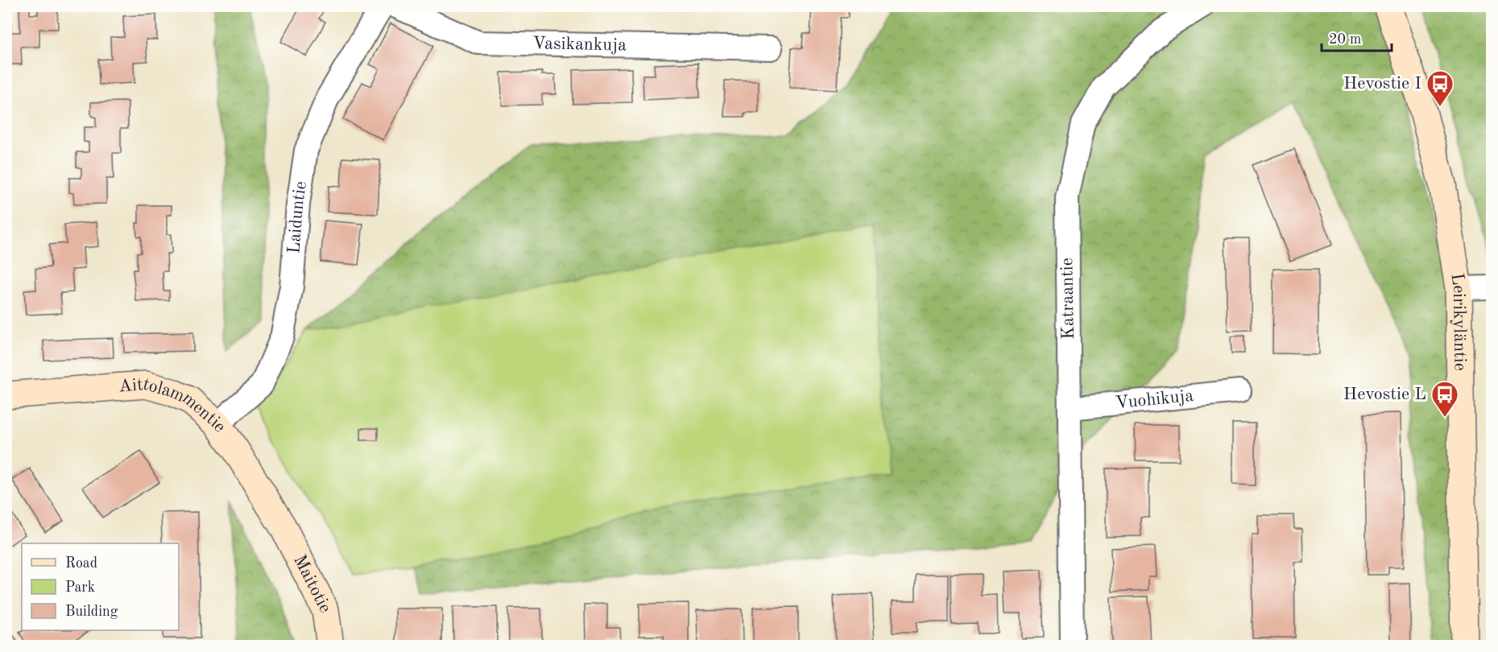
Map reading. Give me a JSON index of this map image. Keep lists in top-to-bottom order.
{
  "streets": {
    "street": [
      "Vasikankuja",
      "Laiduntie",
      "Katraantie",
      "Leirikyläntie",
      "Vuohikuja",
      "Aittolammentie",
      "Maitotie"
    ]
  },
  "crossings": [
    ["Laiduntie", "Aittolammentie"],
    ["Katraantie", "Vuohikuja"],
    ["Aittolammentie", "Maitotie"]
  ],
  "places": {
    "bus stop": ["Hevostie I", "Hevostie L"]
  },
  "legend": ["Road", "Park", "Building"],
  "scale_bar": "20 m"
}
